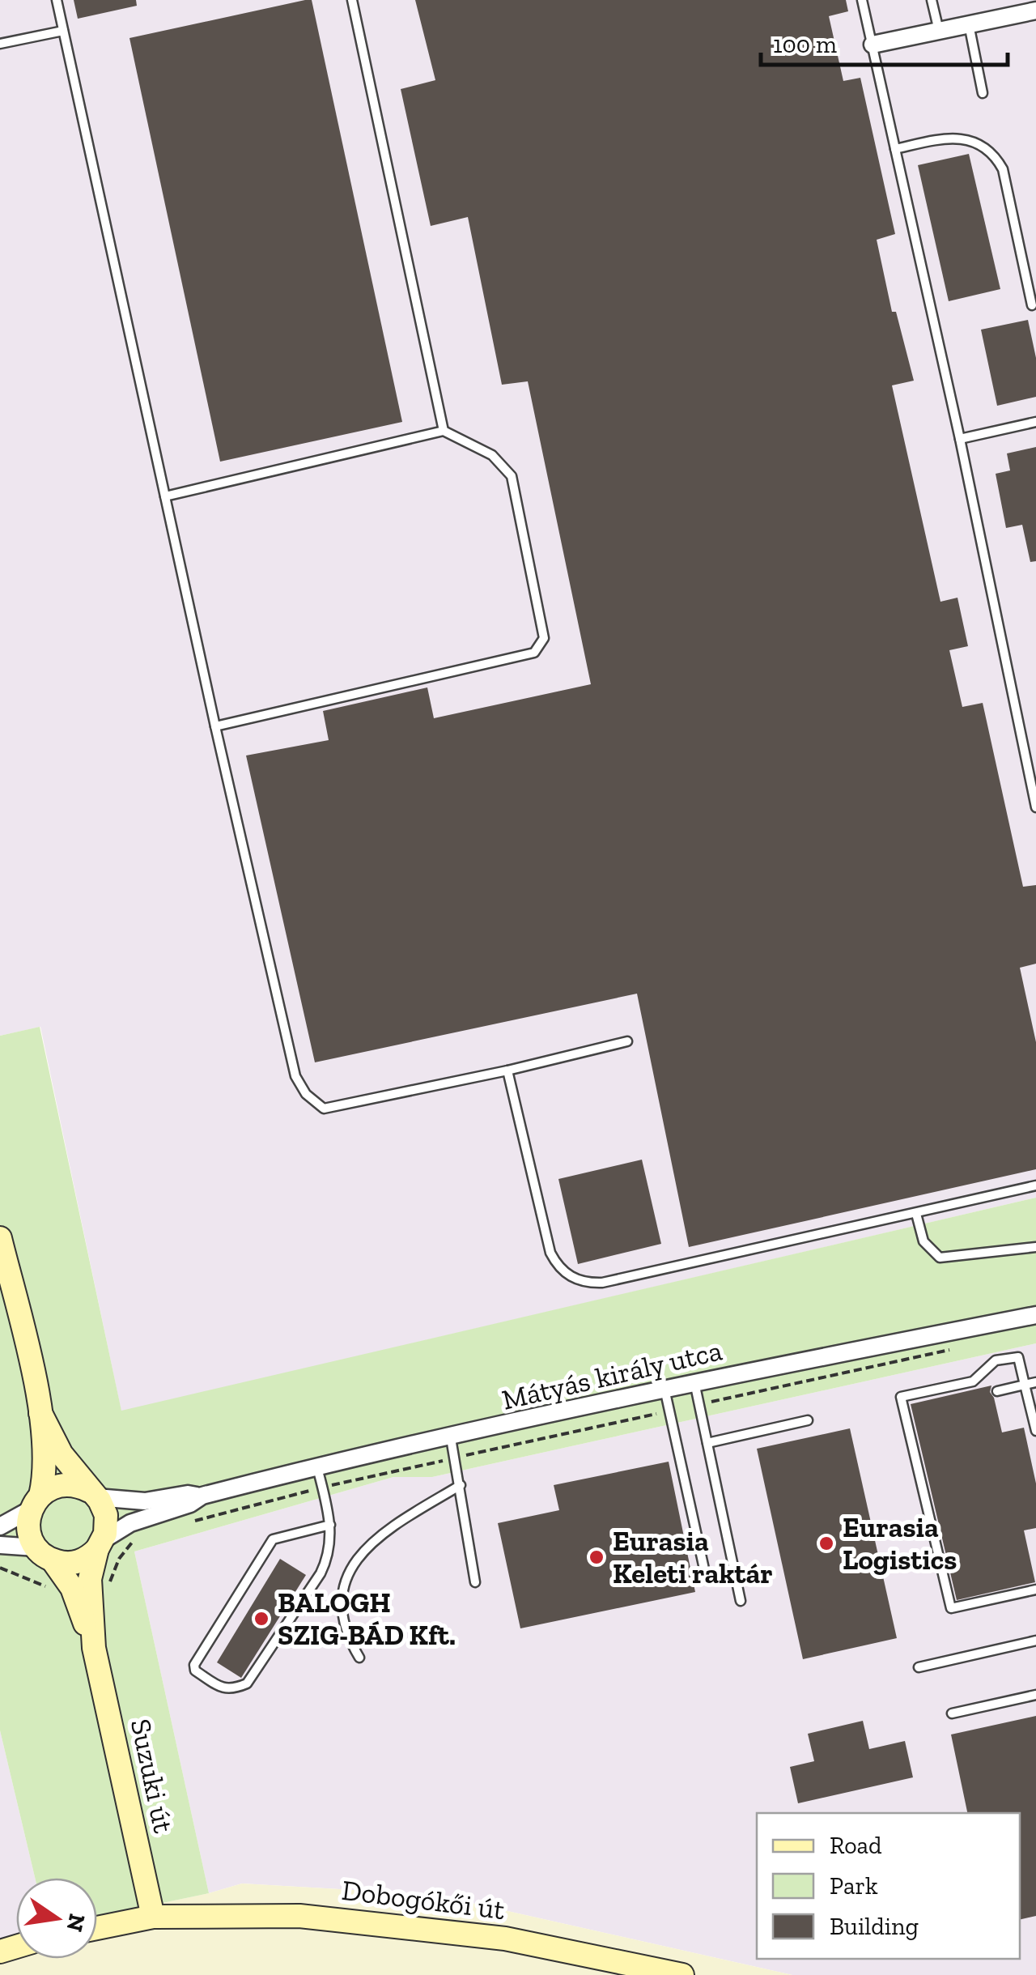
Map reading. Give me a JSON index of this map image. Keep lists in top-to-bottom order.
{
  "streets": {
    "main road": ["Suzuki út", "Dobogókői út"],
    "street": ["Mátyás király utca"]
  },
  "crossings": [
    ["Suzuki út", "Dobogókői út"]
  ],
  "places": ["Eurasia Logistics", "Eurasia Keleti raktár", "BALOGH SZIG-BÁD Kft."],
  "legend": ["Road", "Park", "Building"],
  "scale_bar": "100 m",
  "north": "right"
}
